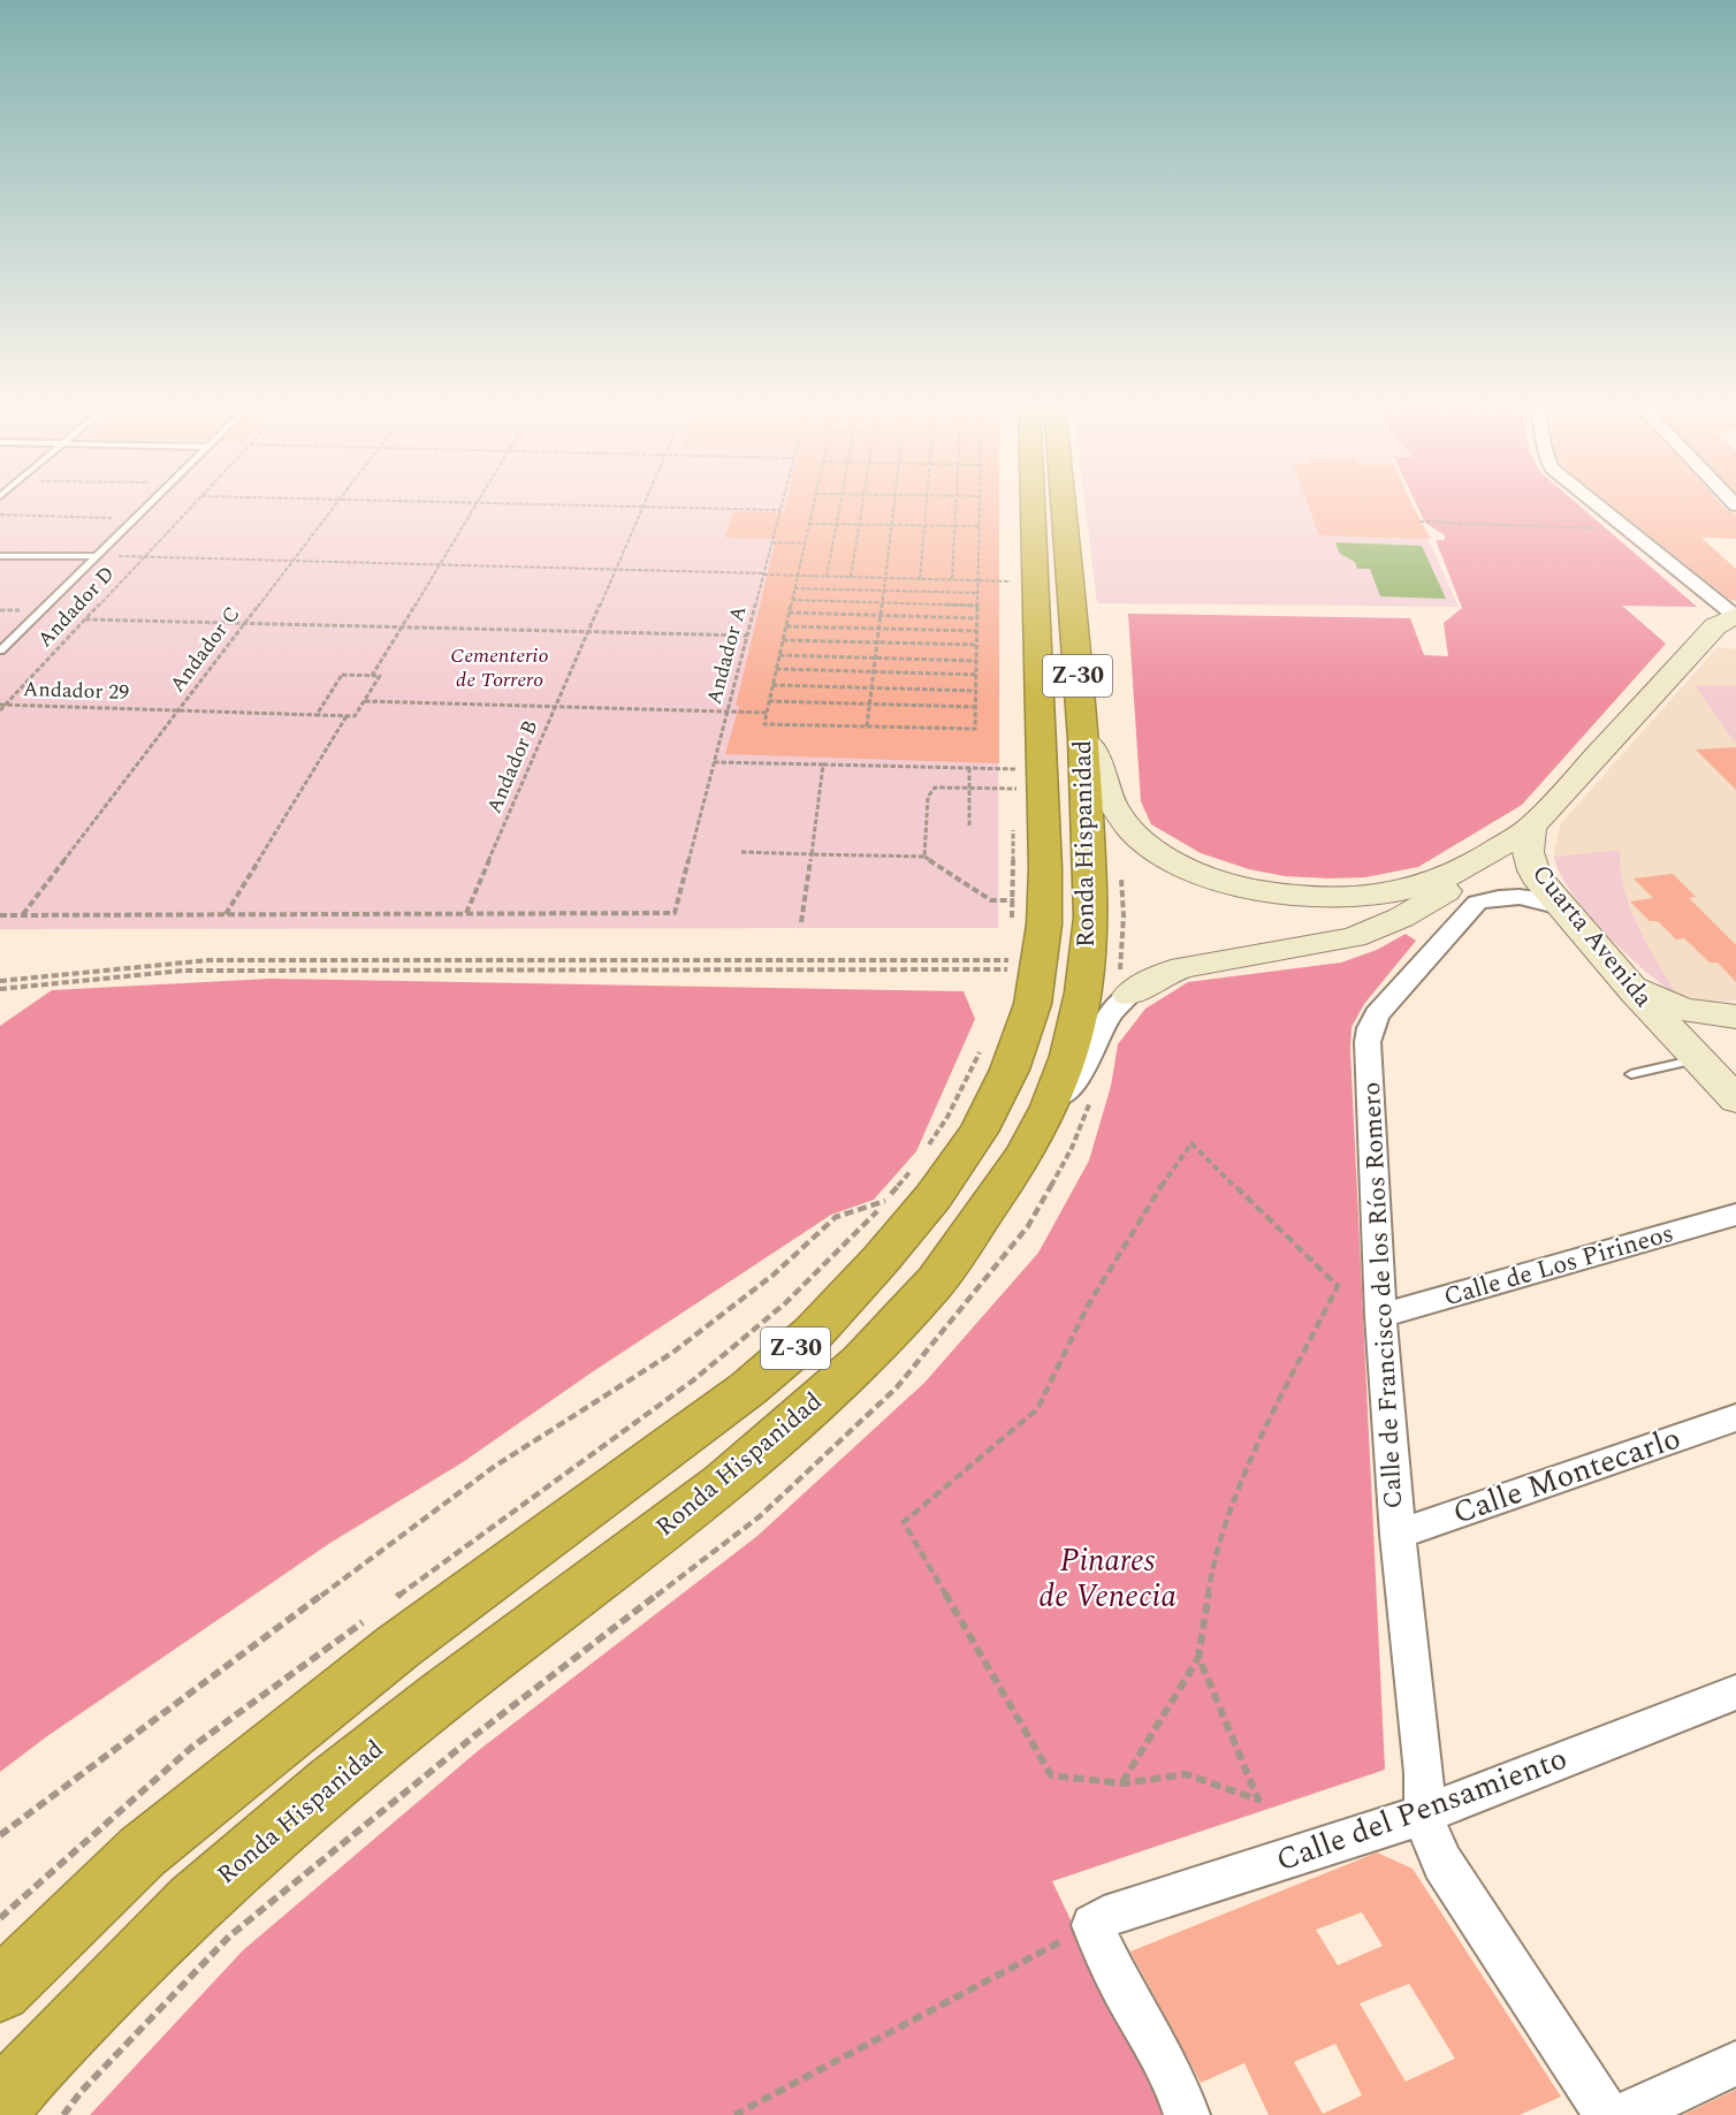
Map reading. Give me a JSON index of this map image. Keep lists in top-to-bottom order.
{
  "streets": {
    "highway": ["Z-30", "Ronda Hispanidad"],
    "street": [
      "Cuarta Avenida",
      "Calle de Los Pirineos",
      "Calle de Francisco de los Ríos Romero",
      "Calle Montecarlo",
      "Calle del Pensamiento"
    ],
    "path": [
      "Andador D",
      "Andador C",
      "Andador A",
      "Andador 29",
      "Andador B"
    ]
  },
  "crossings": [
    ["Andador D", "Andador 29"],
    ["Andador C", "Andador 29"],
    ["Andador A", "Andador B"],
    ["Cuarta Avenida", "Calle de Francisco de los Ríos Romero"],
    ["Calle de Los Pirineos", "Calle de Francisco de los Ríos Romero"],
    ["Calle de Francisco de los Ríos Romero", "Calle Montecarlo"],
    ["Calle de Francisco de los Ríos Romero", "Calle del Pensamiento"]
  ],
  "parks": ["Cementerio de Torrero", "Pinares de Venecia"]
}
